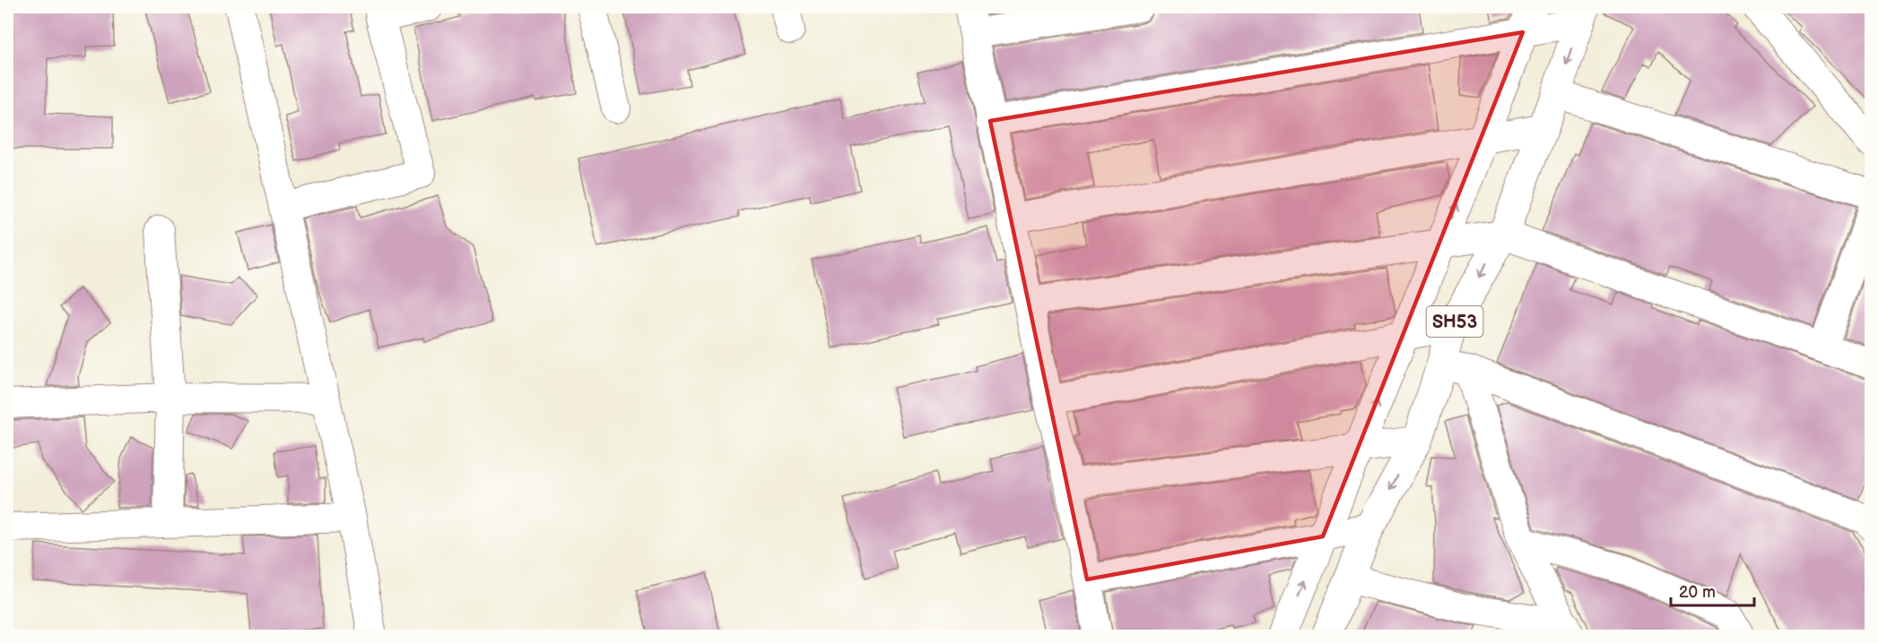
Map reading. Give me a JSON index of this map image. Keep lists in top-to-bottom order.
{
  "streets": {
    "main road": ["SH53"]
  },
  "scale_bar": "20 m"
}
